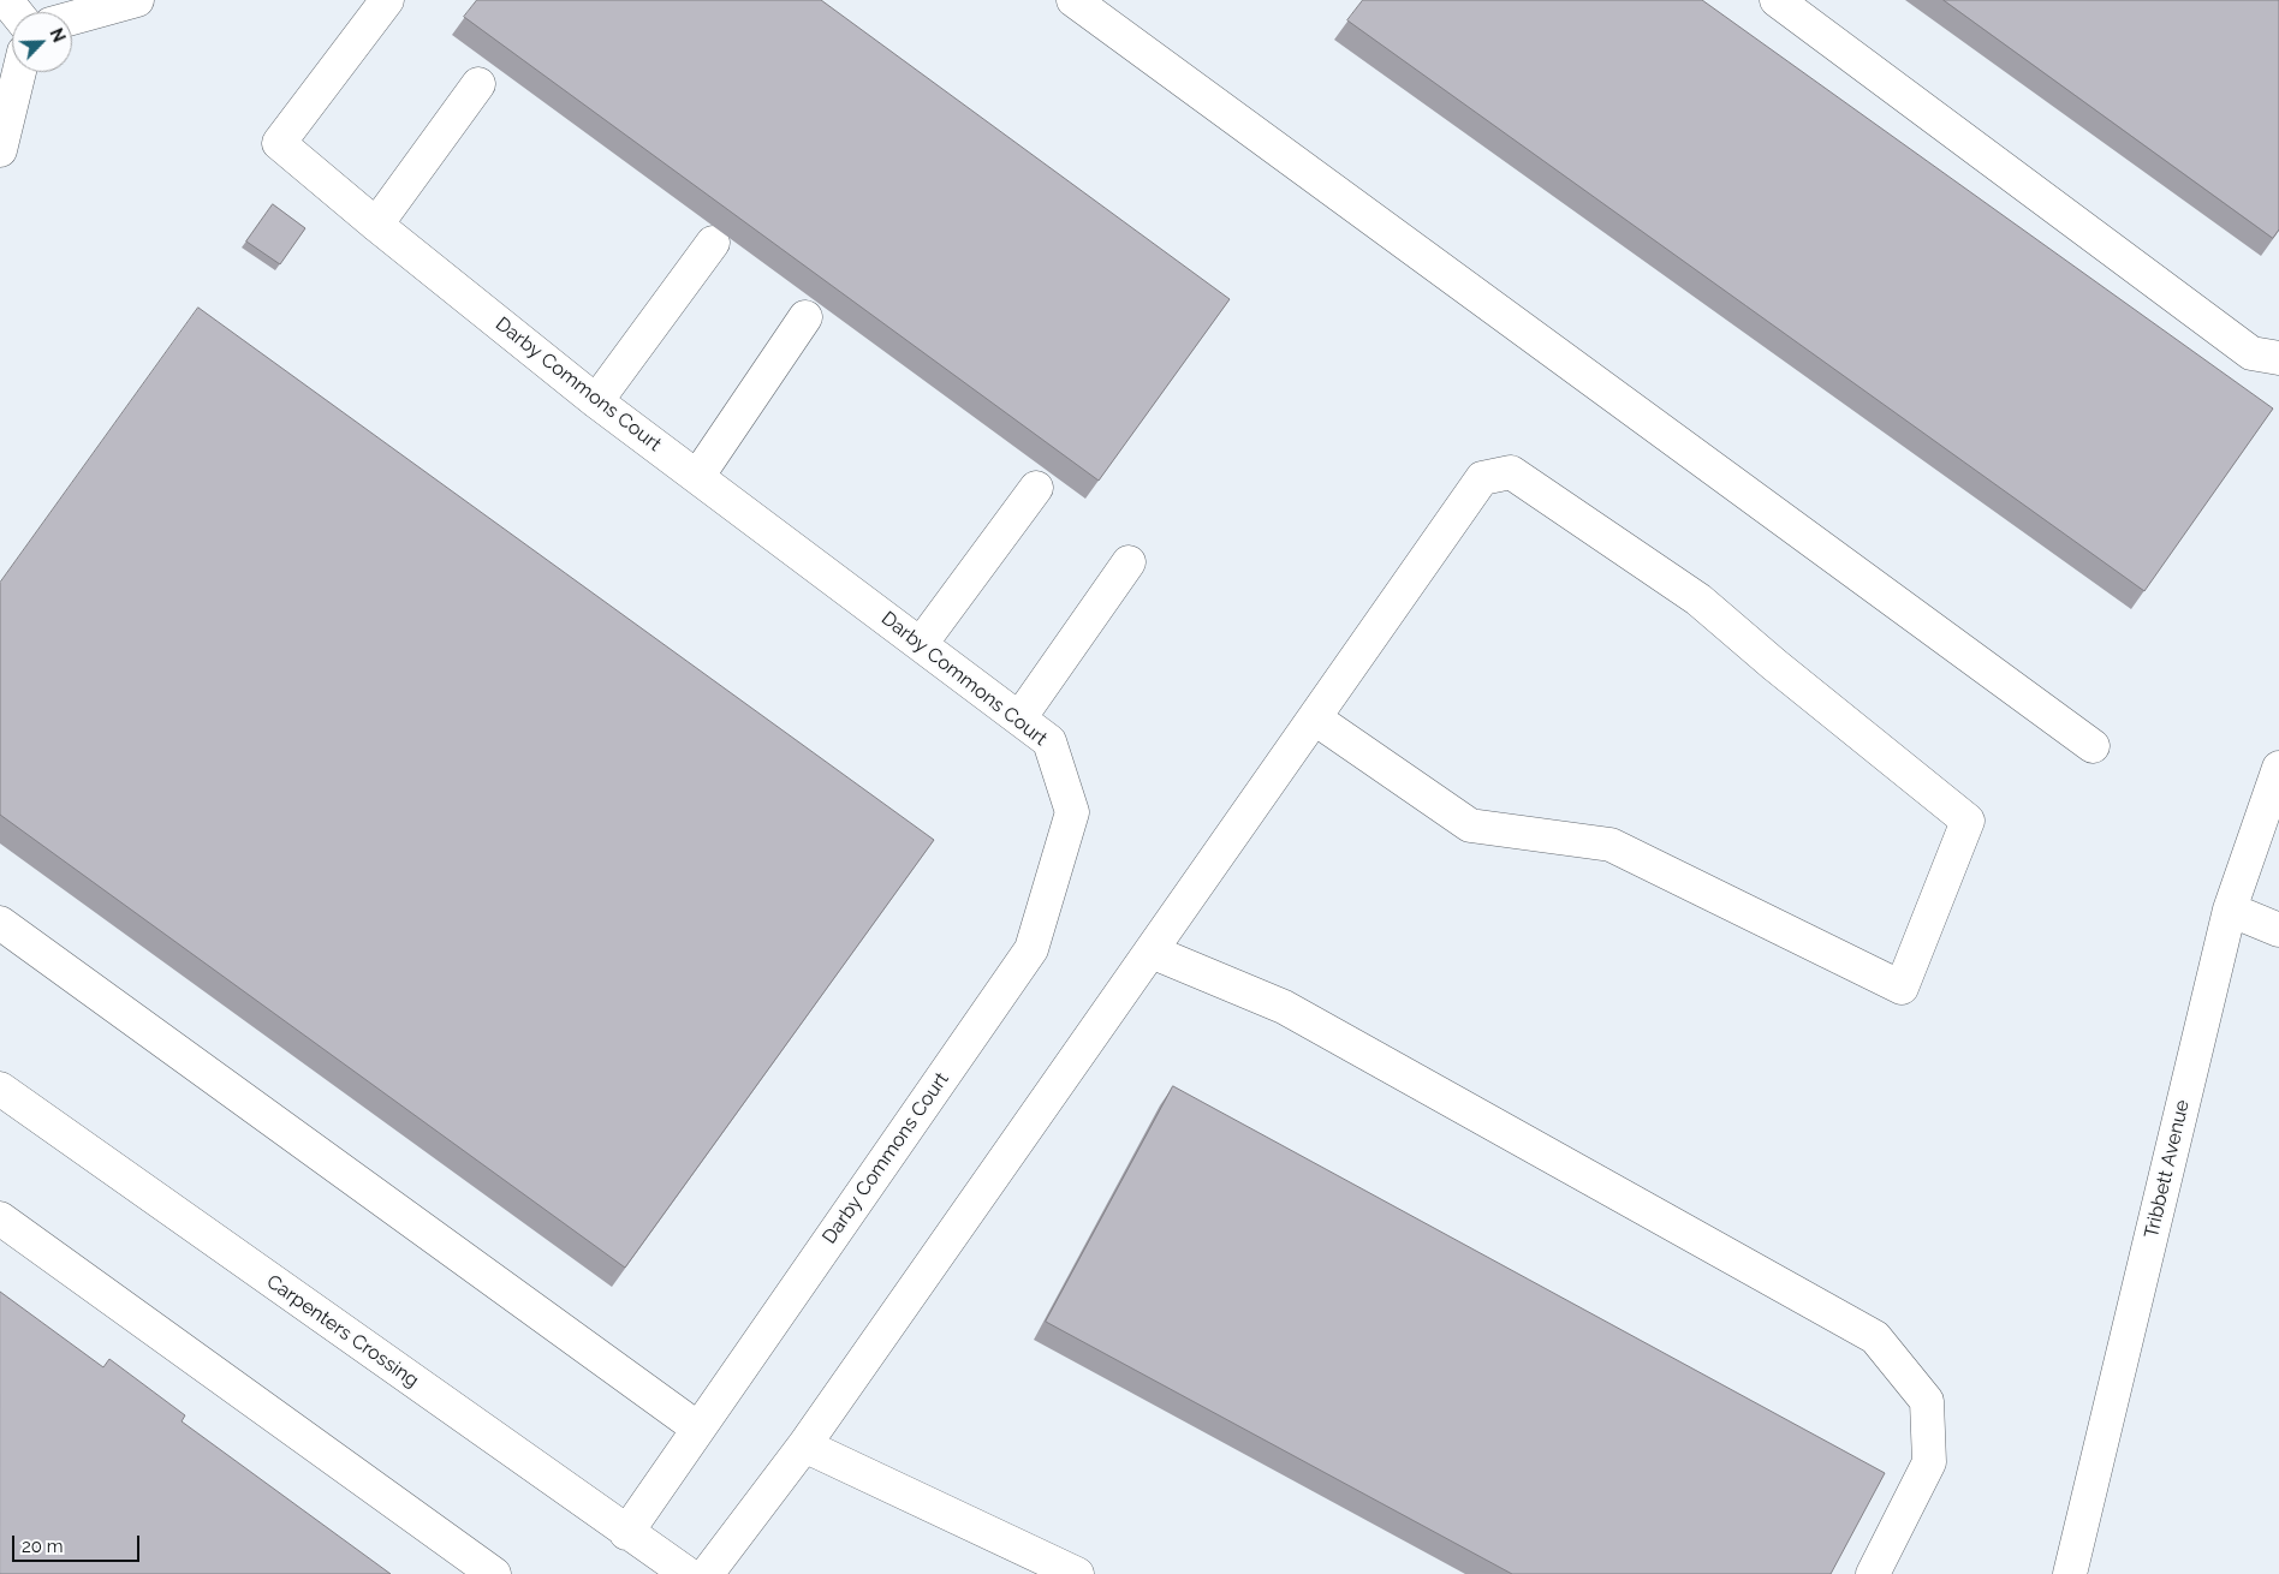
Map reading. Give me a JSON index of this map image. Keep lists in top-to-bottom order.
{
  "streets": {
    "street": ["Darby Commons Court", "Tribbett Avenue", "Carpenters Crossing"]
  },
  "crossings": [
    ["Darby Commons Court", "Carpenters Crossing"]
  ],
  "scale_bar": "20 m",
  "north": "top right"
}
